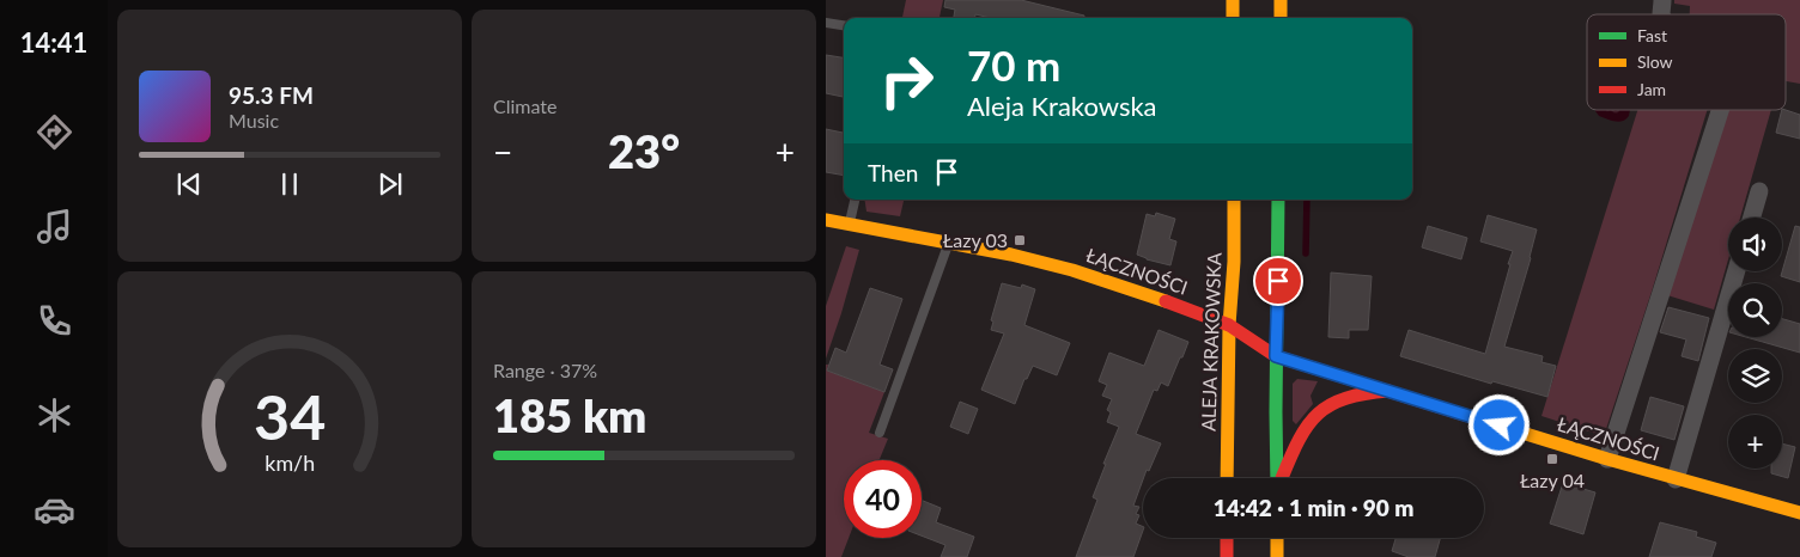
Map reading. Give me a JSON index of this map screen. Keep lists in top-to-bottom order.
{
  "streets": {
    "street": ["ŁĄCZNOŚCI", "ALEJA KRAKOWSKA"]
  },
  "crossings": [
    ["ŁĄCZNOŚCI", "ALEJA KRAKOWSKA"]
  ],
  "places": {
    "transit": ["Łazy 03", "Łazy 04"]
  },
  "legend": ["Fast", "Slow", "Jam"],
  "page": {
    "tabs": "14:41",
    "tile": [
      "Climate",
      ["Range · 37%", "185 km"]
    ],
    "turn": ["70 m", "Aleja Krakowska"],
    "song": ["95.3 FM", "Music"],
    "heat": ["−", "23°", "+"],
    "then": "Then",
    "map_buttons": "+",
    "limit": "40",
    "trip": "14:42 · 1 min · 90 m",
    "gauge": ["34", "km/h"]
  }
}
